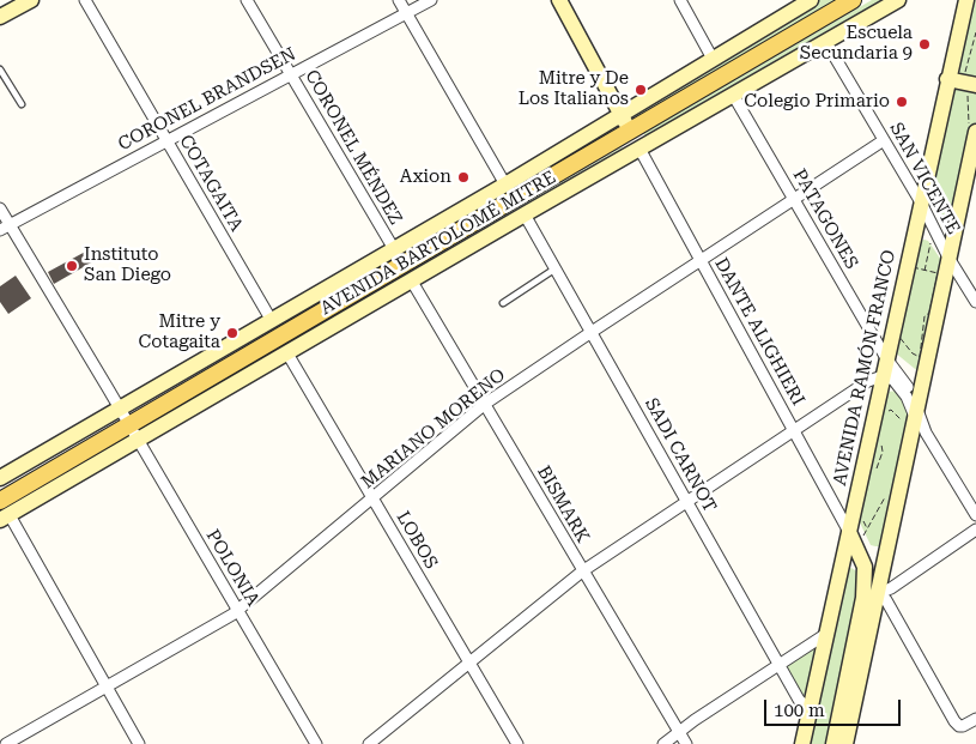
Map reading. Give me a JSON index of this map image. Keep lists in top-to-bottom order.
{
  "streets": {
    "main road": ["AVENIDA BARTOLOMÉ MITRE"],
    "street": [
      "CORONEL BRANDSEN",
      "CORONEL MÉNDEZ",
      "SAN VICENTE",
      "COTAGAITA",
      "PATAGONES",
      "DANTE ALIGHIERI",
      "AVENIDA RAMÓN FRANCO",
      "MARIANO MORENO",
      "SADI CARNOT",
      "BISMARK",
      "LOBOS",
      "POLONIA"
    ]
  },
  "crossings": [
    ["CORONEL BRANDSEN", "CORONEL MÉNDEZ"],
    ["CORONEL BRANDSEN", "COTAGAITA"],
    ["CORONEL BRANDSEN", "POLONIA"],
    ["CORONEL MÉNDEZ", "AVENIDA BARTOLOMÉ MITRE"],
    ["SAN VICENTE", "AVENIDA BARTOLOMÉ MITRE"],
    ["SAN VICENTE", "AVENIDA RAMÓN FRANCO"],
    ["SAN VICENTE", "MARIANO MORENO"],
    ["COTAGAITA", "AVENIDA BARTOLOMÉ MITRE"],
    ["PATAGONES", "AVENIDA BARTOLOMÉ MITRE"],
    ["PATAGONES", "AVENIDA RAMÓN FRANCO"],
    ["PATAGONES", "MARIANO MORENO"],
    ["AVENIDA BARTOLOMÉ MITRE", "DANTE ALIGHIERI"],
    ["AVENIDA BARTOLOMÉ MITRE", "SADI CARNOT"],
    ["AVENIDA BARTOLOMÉ MITRE", "BISMARK"],
    ["AVENIDA BARTOLOMÉ MITRE", "LOBOS"],
    ["AVENIDA BARTOLOMÉ MITRE", "POLONIA"],
    ["DANTE ALIGHIERI", "AVENIDA RAMÓN FRANCO"],
    ["DANTE ALIGHIERI", "MARIANO MORENO"],
    ["AVENIDA RAMÓN FRANCO", "SADI CARNOT"],
    ["MARIANO MORENO", "SADI CARNOT"],
    ["MARIANO MORENO", "BISMARK"],
    ["MARIANO MORENO", "LOBOS"],
    ["MARIANO MORENO", "POLONIA"]
  ],
  "places": [
    "Escuela Secundaria 9",
    "Mitre y De Los Italianos",
    "Colegio Primario",
    "Axion",
    "Instituto San Diego",
    "Mitre y Cotagaita"
  ],
  "scale_bar": "100 m"
}
